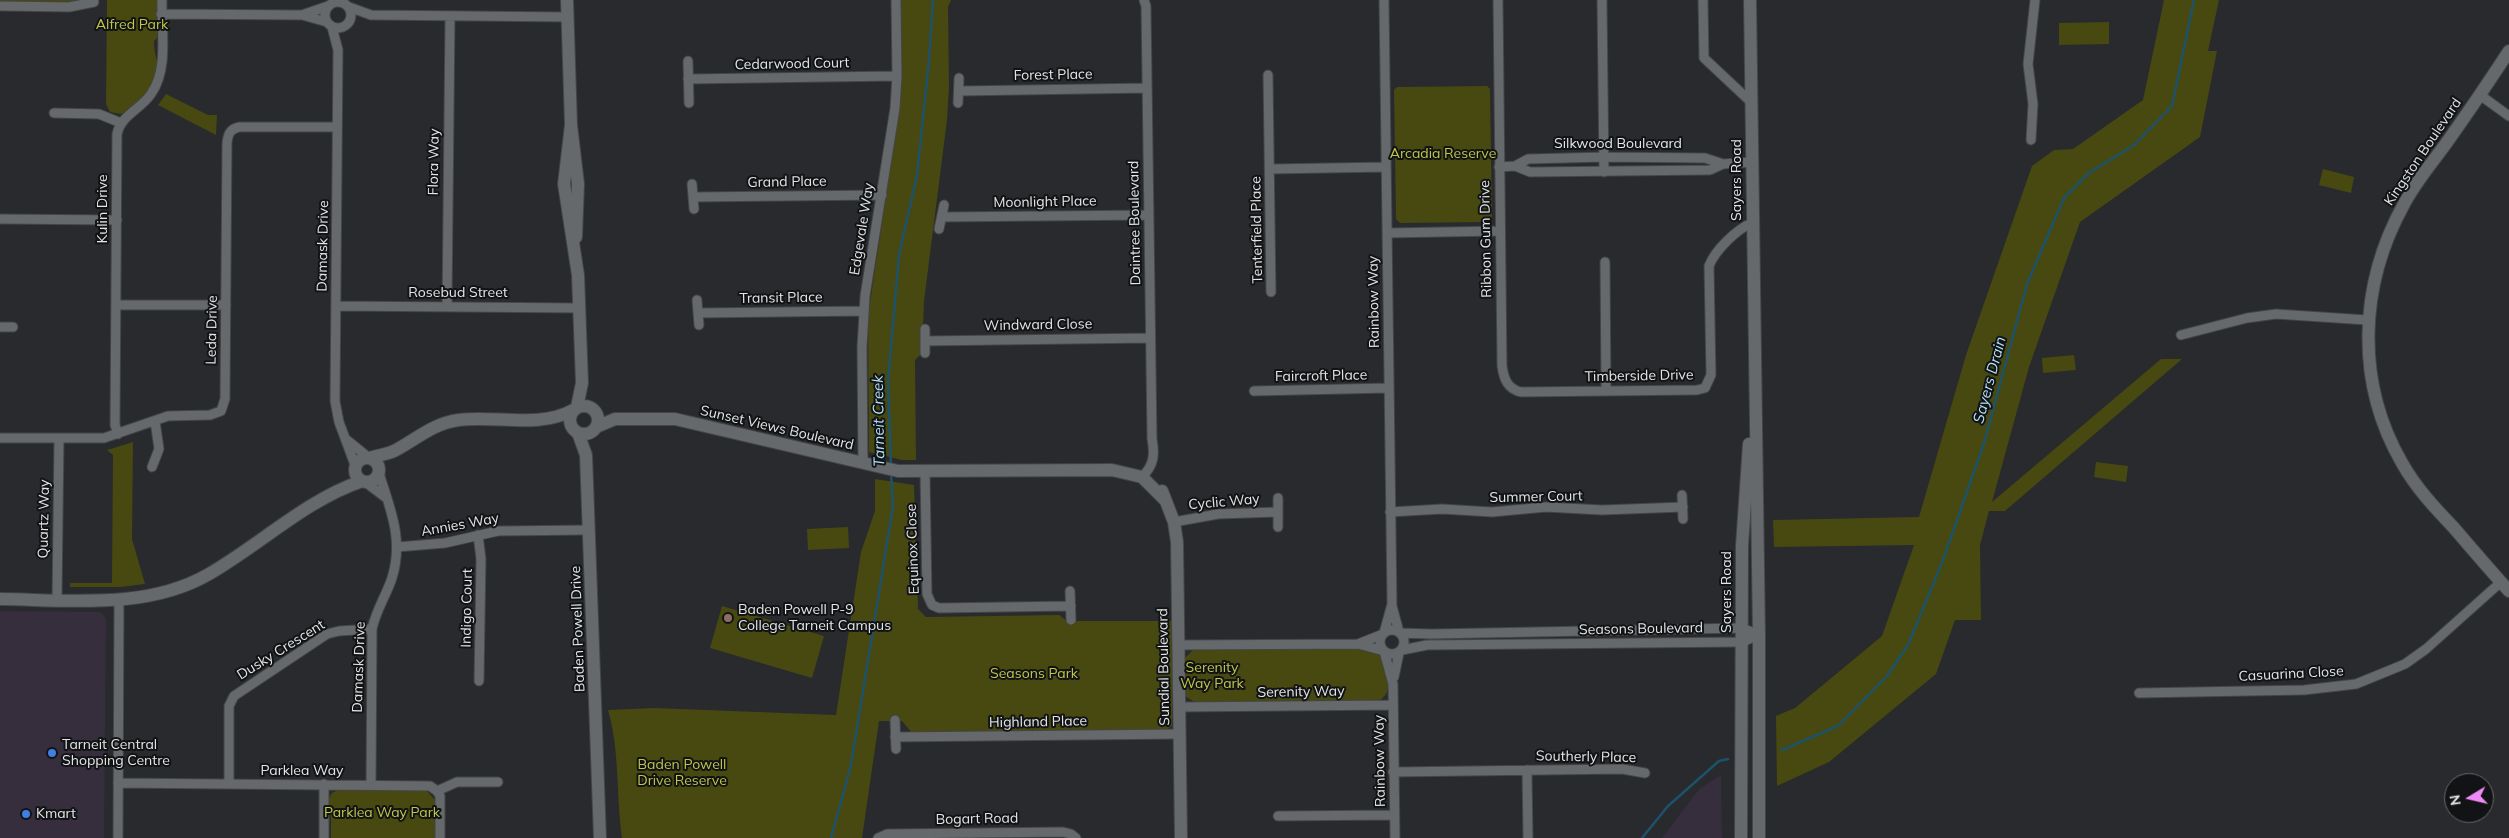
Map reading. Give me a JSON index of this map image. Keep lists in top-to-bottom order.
{
  "streets": {
    "street": [
      "Cedarwood Court",
      "Forest Place",
      "Silkwood Boulevard",
      "Kingston Boulevard",
      "Flora Way",
      "Sayers Road",
      "Grand Place",
      "Moonlight Place",
      "Kulin Drive",
      "Daintree Boulevard",
      "Edgevale Way",
      "Tenterfield Place",
      "Ribbon Gum Drive",
      "Damask Drive",
      "Rosebud Street",
      "Transit Place",
      "Rainbow Way",
      "Windward Close",
      "Leda Drive",
      "Faircroft Place",
      "Timberside Drive",
      "Sunset Views Boulevard",
      "Summer Court",
      "Cyclic Way",
      "Quartz Way",
      "Annies Way",
      "Equinox Close",
      "Indigo Court",
      "Baden Powell Drive",
      "Seasons Boulevard",
      "Dusky Crescent",
      "Sundial Boulevard",
      "Casuarina Close",
      "Serenity Way",
      "Highland Place",
      "Southerly Place",
      "Parklea Way",
      "Bogart Road"
    ]
  },
  "crossings": [
    ["Cedarwood Court", "Edgevale Way"],
    ["Forest Place", "Daintree Boulevard"],
    ["Silkwood Boulevard", "Sayers Road"],
    ["Silkwood Boulevard", "Ribbon Gum Drive"],
    ["Kingston Boulevard", "Casuarina Close"],
    ["Flora Way", "Rosebud Street"],
    ["Sayers Road", "Timberside Drive"],
    ["Sayers Road", "Seasons Boulevard"],
    ["Grand Place", "Edgevale Way"],
    ["Moonlight Place", "Daintree Boulevard"],
    ["Kulin Drive", "Leda Drive"],
    ["Daintree Boulevard", "Windward Close"],
    ["Daintree Boulevard", "Sunset Views Boulevard"],
    ["Daintree Boulevard", "Sundial Boulevard"],
    ["Edgevale Way", "Transit Place"],
    ["Edgevale Way", "Sunset Views Boulevard"],
    ["Tenterfield Place", "Rainbow Way"],
    ["Ribbon Gum Drive", "Timberside Drive"],
    ["Damask Drive", "Rosebud Street"],
    ["Damask Drive", "Leda Drive"],
    ["Damask Drive", "Annies Way"],
    ["Damask Drive", "Dusky Crescent"],
    ["Damask Drive", "Parklea Way"],
    ["Rainbow Way", "Faircroft Place"],
    ["Rainbow Way", "Summer Court"],
    ["Rainbow Way", "Seasons Boulevard"],
    ["Rainbow Way", "Serenity Way"],
    ["Rainbow Way", "Southerly Place"],
    ["Leda Drive", "Quartz Way"],
    ["Sunset Views Boulevard", "Equinox Close"],
    ["Sunset Views Boulevard", "Baden Powell Drive"],
    ["Sunset Views Boulevard", "Sundial Boulevard"],
    ["Cyclic Way", "Sundial Boulevard"],
    ["Annies Way", "Indigo Court"],
    ["Annies Way", "Baden Powell Drive"],
    ["Dusky Crescent", "Parklea Way"],
    ["Sundial Boulevard", "Serenity Way"],
    ["Sundial Boulevard", "Highland Place"]
  ],
  "water": ["Sayers Drain", "Tarneit Creek"],
  "parks": [
    "Alfred Park",
    "Arcadia Reserve",
    "Serenity Way Park",
    "Seasons Park",
    "Baden Powell Drive Reserve",
    "Parklea Way Park"
  ],
  "places": ["Baden Powell P-9 College Tarneit Campus", "Tarneit Central Shopping Centre", "Kmart"],
  "north": "left"
}
